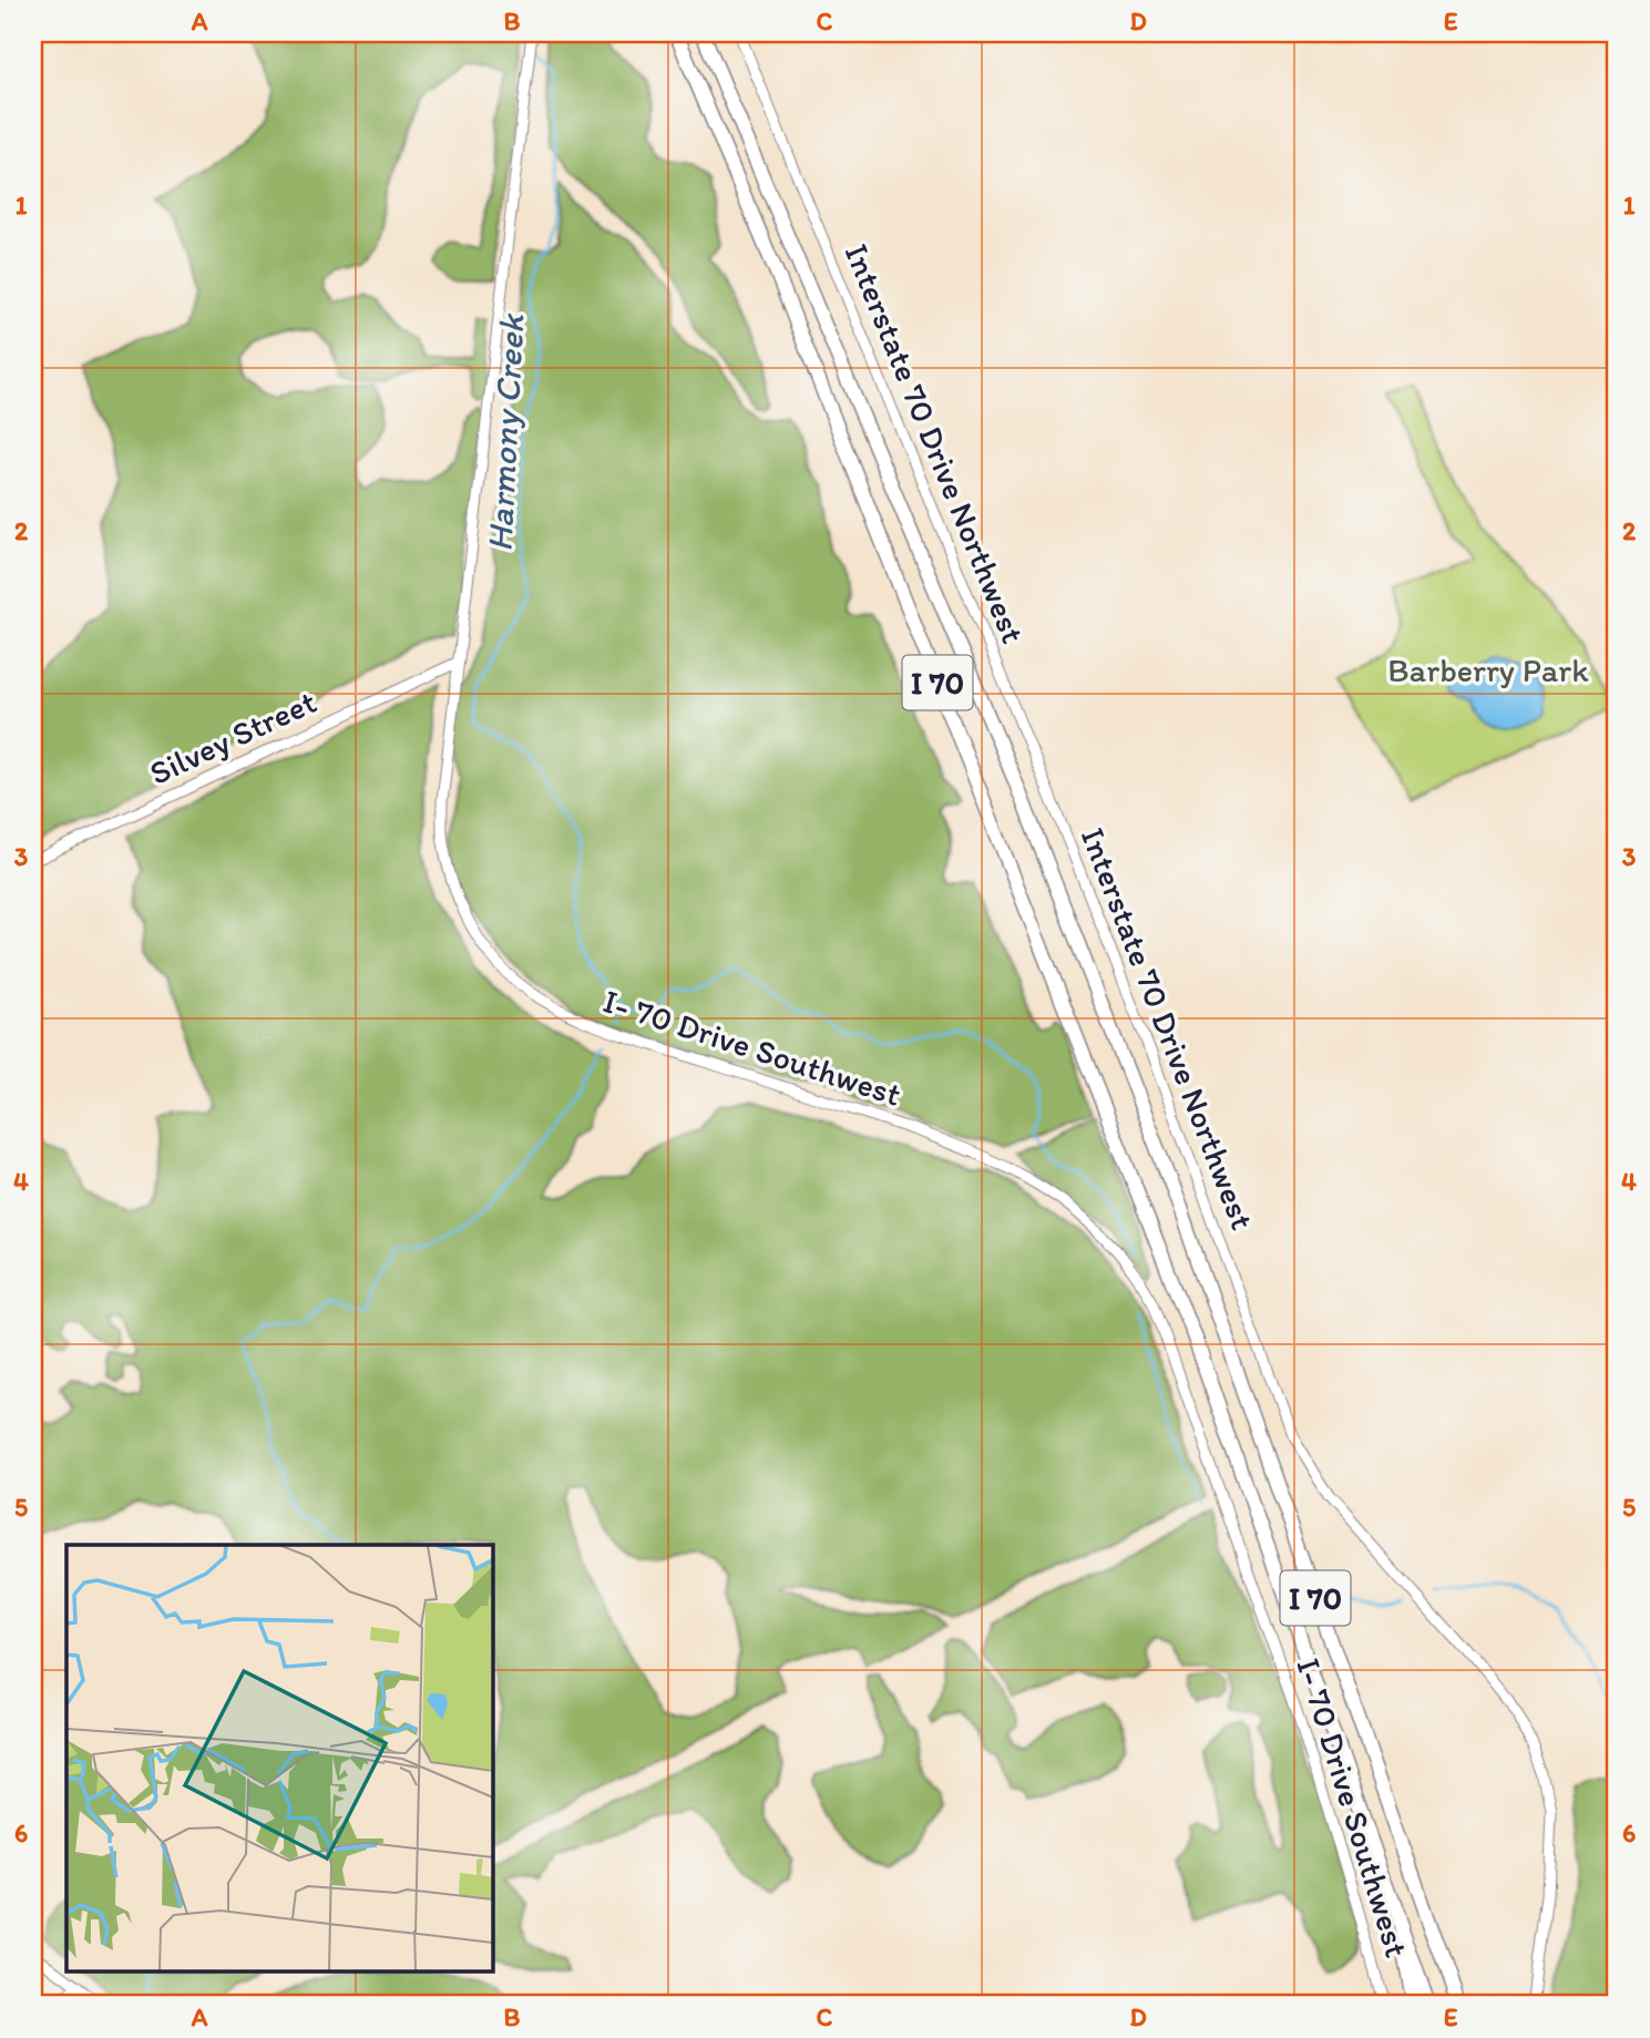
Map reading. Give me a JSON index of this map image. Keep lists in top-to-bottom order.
{
  "streets": {
    "highway": ["I 70"],
    "street": ["Interstate 70 Drive Northwest", "Silvey Street", "I- 70 Drive Southwest"]
  },
  "crossings": [
    ["Silvey Street", "I- 70 Drive Southwest"]
  ],
  "water": ["Harmony Creek"],
  "parks": ["Barberry Park"],
  "grid": {
    "columns": [
      "A",
      "B",
      "C",
      "D",
      "E"
    ],
    "rows": [
      "1",
      "2",
      "3",
      "4",
      "5",
      "6"
    ]
  }
}
